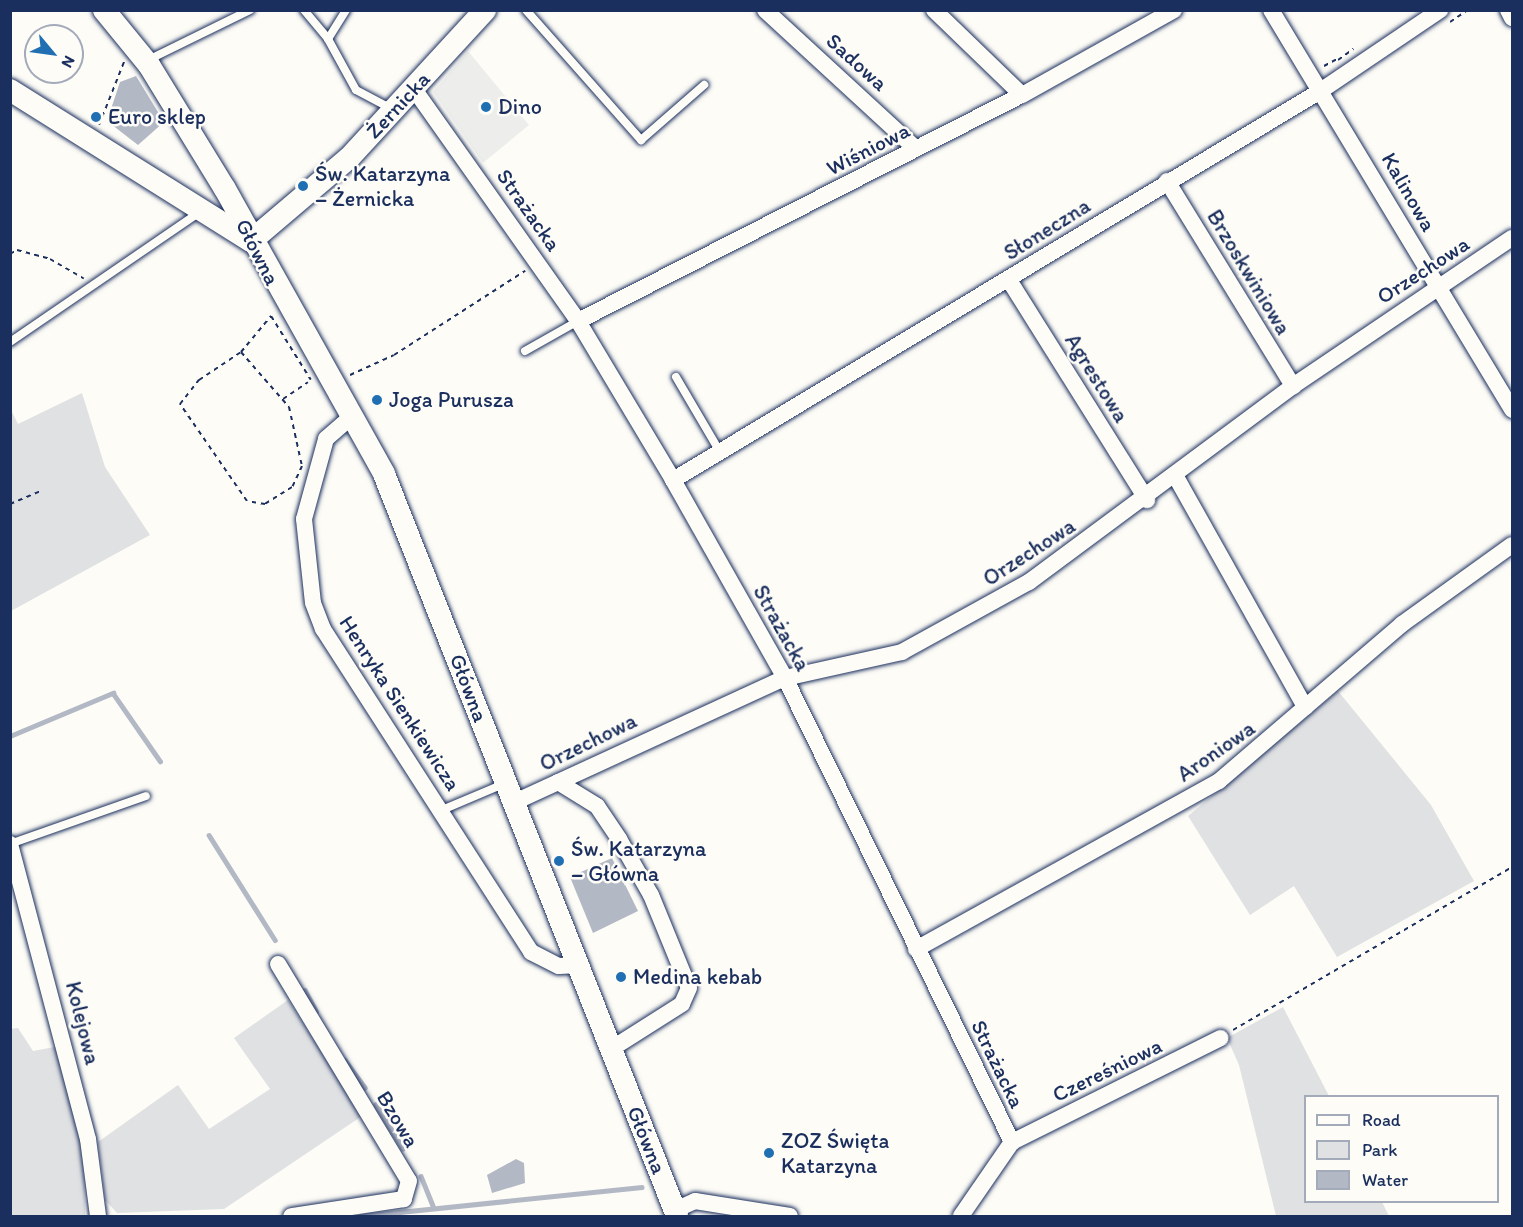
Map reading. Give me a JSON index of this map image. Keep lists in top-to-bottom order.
{
  "streets": {
    "street": [
      "Sadowa",
      "Żernicka",
      "Wiśniowa",
      "Kalinowa",
      "Strażacka",
      "Słoneczna",
      "Główna",
      "Orzechowa",
      "Brzoskwiniowa",
      "Agrestowa",
      "Henryka Sienkiewicza",
      "Aroniowa",
      "Kolejowa",
      "Czereśniowa",
      "Bzowa"
    ]
  },
  "crossings": [
    ["Sadowa", "Wiśniowa"],
    ["Żernicka", "Strażacka"],
    ["Żernicka", "Główna"],
    ["Wiśniowa", "Strażacka"],
    ["Kalinowa", "Słoneczna"],
    ["Kalinowa", "Orzechowa"],
    ["Strażacka", "Słoneczna"],
    ["Strażacka", "Orzechowa"],
    ["Strażacka", "Aroniowa"],
    ["Strażacka", "Czereśniowa"],
    ["Słoneczna", "Brzoskwiniowa"],
    ["Słoneczna", "Agrestowa"],
    ["Główna", "Orzechowa"],
    ["Główna", "Henryka Sienkiewicza"],
    ["Orzechowa", "Brzoskwiniowa"],
    ["Orzechowa", "Agrestowa"]
  ],
  "places": [
    "Dino",
    "Euro sklep",
    "Św. Katarzyna – Żernicka",
    "Joga Purusza",
    "Św. Katarzyna – Główna",
    "Medina kebab",
    "ZOZ Święta Katarzyna"
  ],
  "legend": ["Road", "Park", "Water"],
  "north": "bottom right"
}
